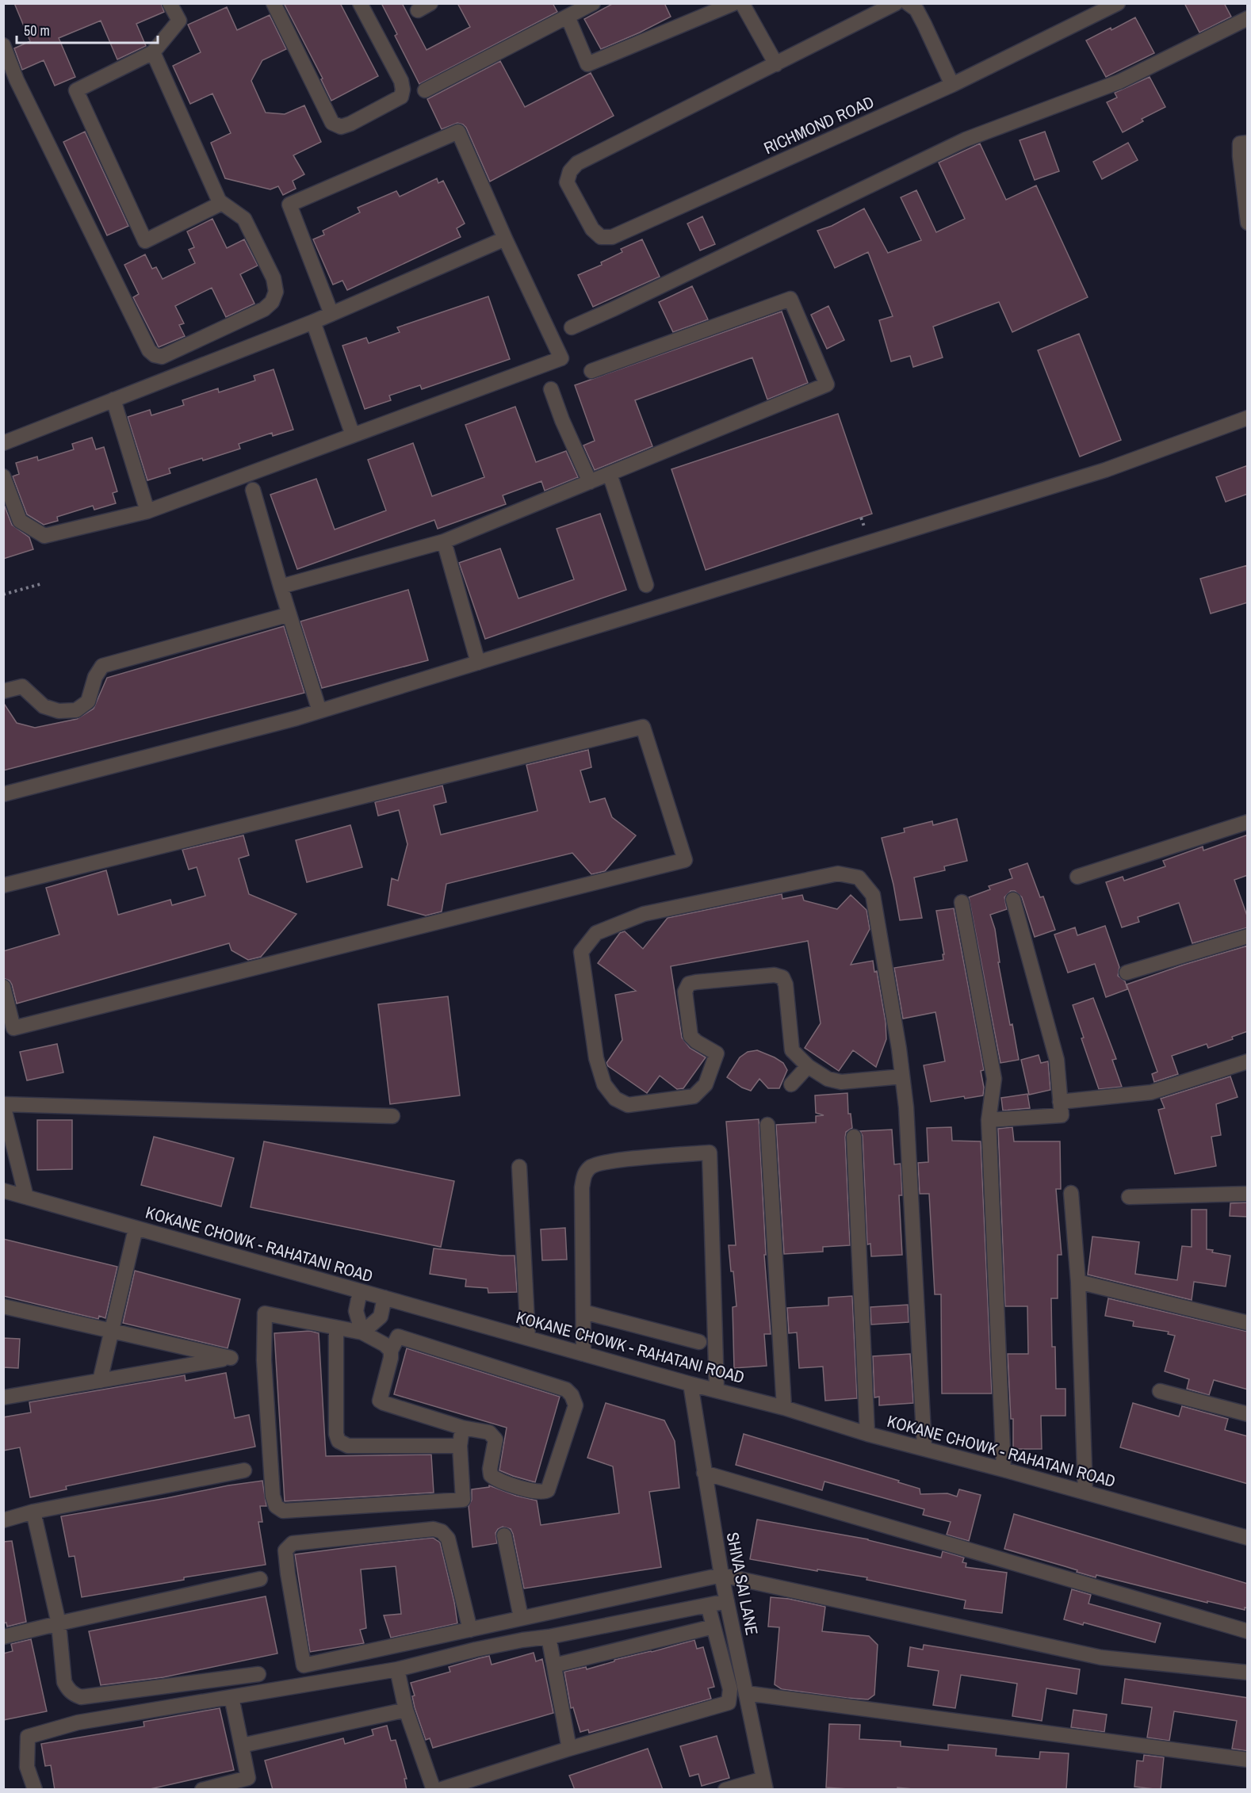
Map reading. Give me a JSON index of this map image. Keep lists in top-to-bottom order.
{
  "streets": {
    "street": ["RICHMOND ROAD", "KOKANE CHOWK - RAHATANI ROAD", "SHIVA SAI LANE"]
  },
  "crossings": [
    ["KOKANE CHOWK - RAHATANI ROAD", "SHIVA SAI LANE"]
  ],
  "scale_bar": "50 m"
}
